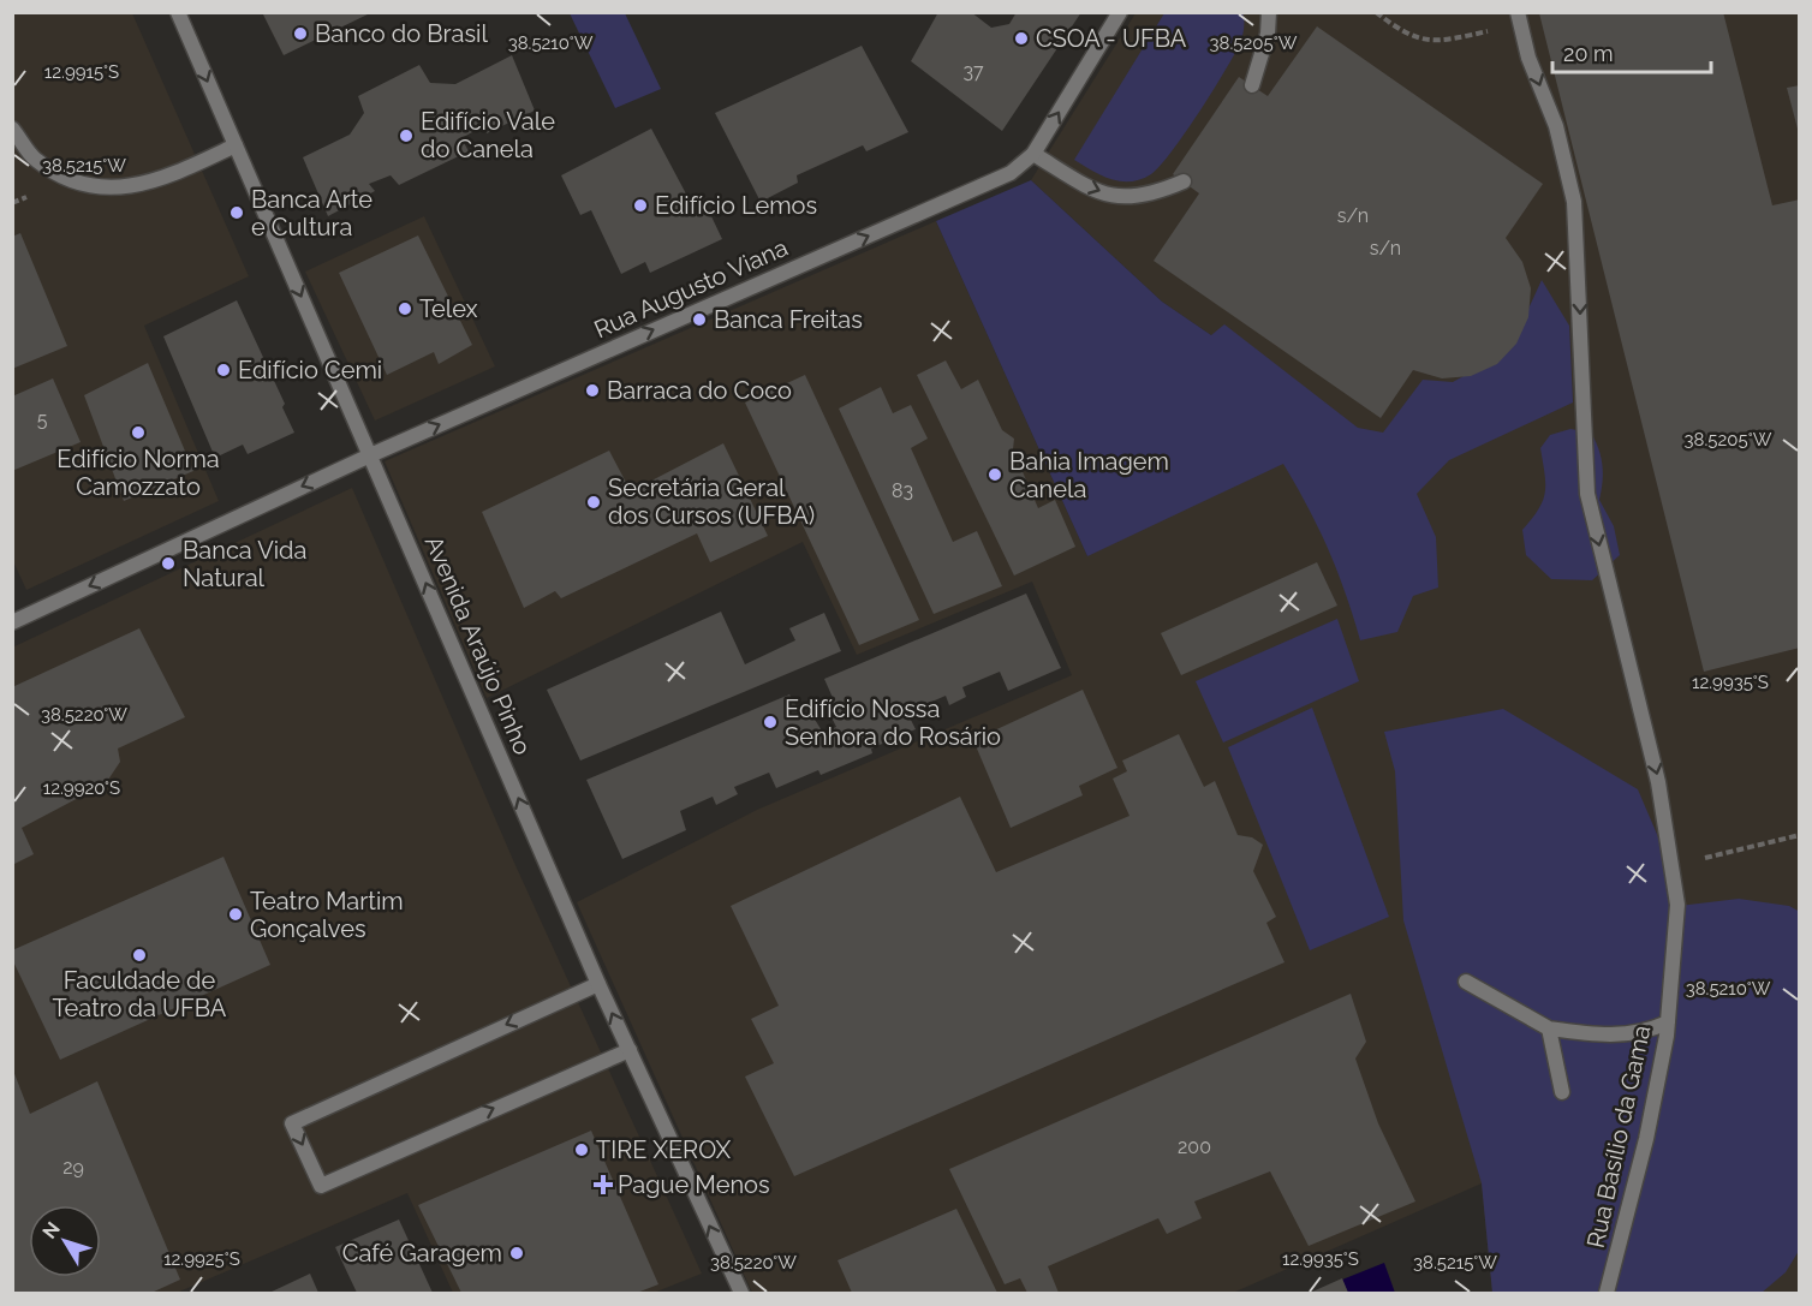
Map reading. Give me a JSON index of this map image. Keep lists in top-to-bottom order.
{
  "streets": {
    "street": ["Rua Augusto Viana", "Avenida Araújo Pinho", "Rua Basílio da Gama"]
  },
  "crossings": [
    ["Rua Augusto Viana", "Avenida Araújo Pinho"]
  ],
  "one_way": ["Rua Basílio da Gama"],
  "places": {
    "other": [
      "Banco do Brasil",
      "CSOA - UFBA",
      "Edifício Vale do Canela",
      "Edifício Lemos",
      "Banca Arte e Cultura",
      "Telex",
      "Banca Freitas",
      "Edifício Cemi",
      "Barraca do Coco",
      "Edifício Norma Camozzato",
      "Bahia Imagem Canela",
      "Secretária Geral dos Cursos (UFBA)",
      "Banca Vida Natural",
      "Edifício Nossa Senhora do Rosário",
      "Teatro Martim Gonçalves",
      "Faculdade de Teatro da UFBA",
      "TIRE XEROX",
      "Café Garagem"
    ],
    "health": ["Pague Menos"]
  },
  "house_numbers": [
    "37",
    "s/n",
    "s/n",
    "5",
    "83",
    "200",
    "29"
  ],
  "scale_bar": "20 m",
  "north": "top left",
  "coordinates": [
    "38.5210°W",
    "38.5205°W",
    "12.9915°S",
    "38.5215°W",
    "12.9935°S",
    "38.5220°W",
    "12.9920°S",
    "12.9925°S"
  ]
}
